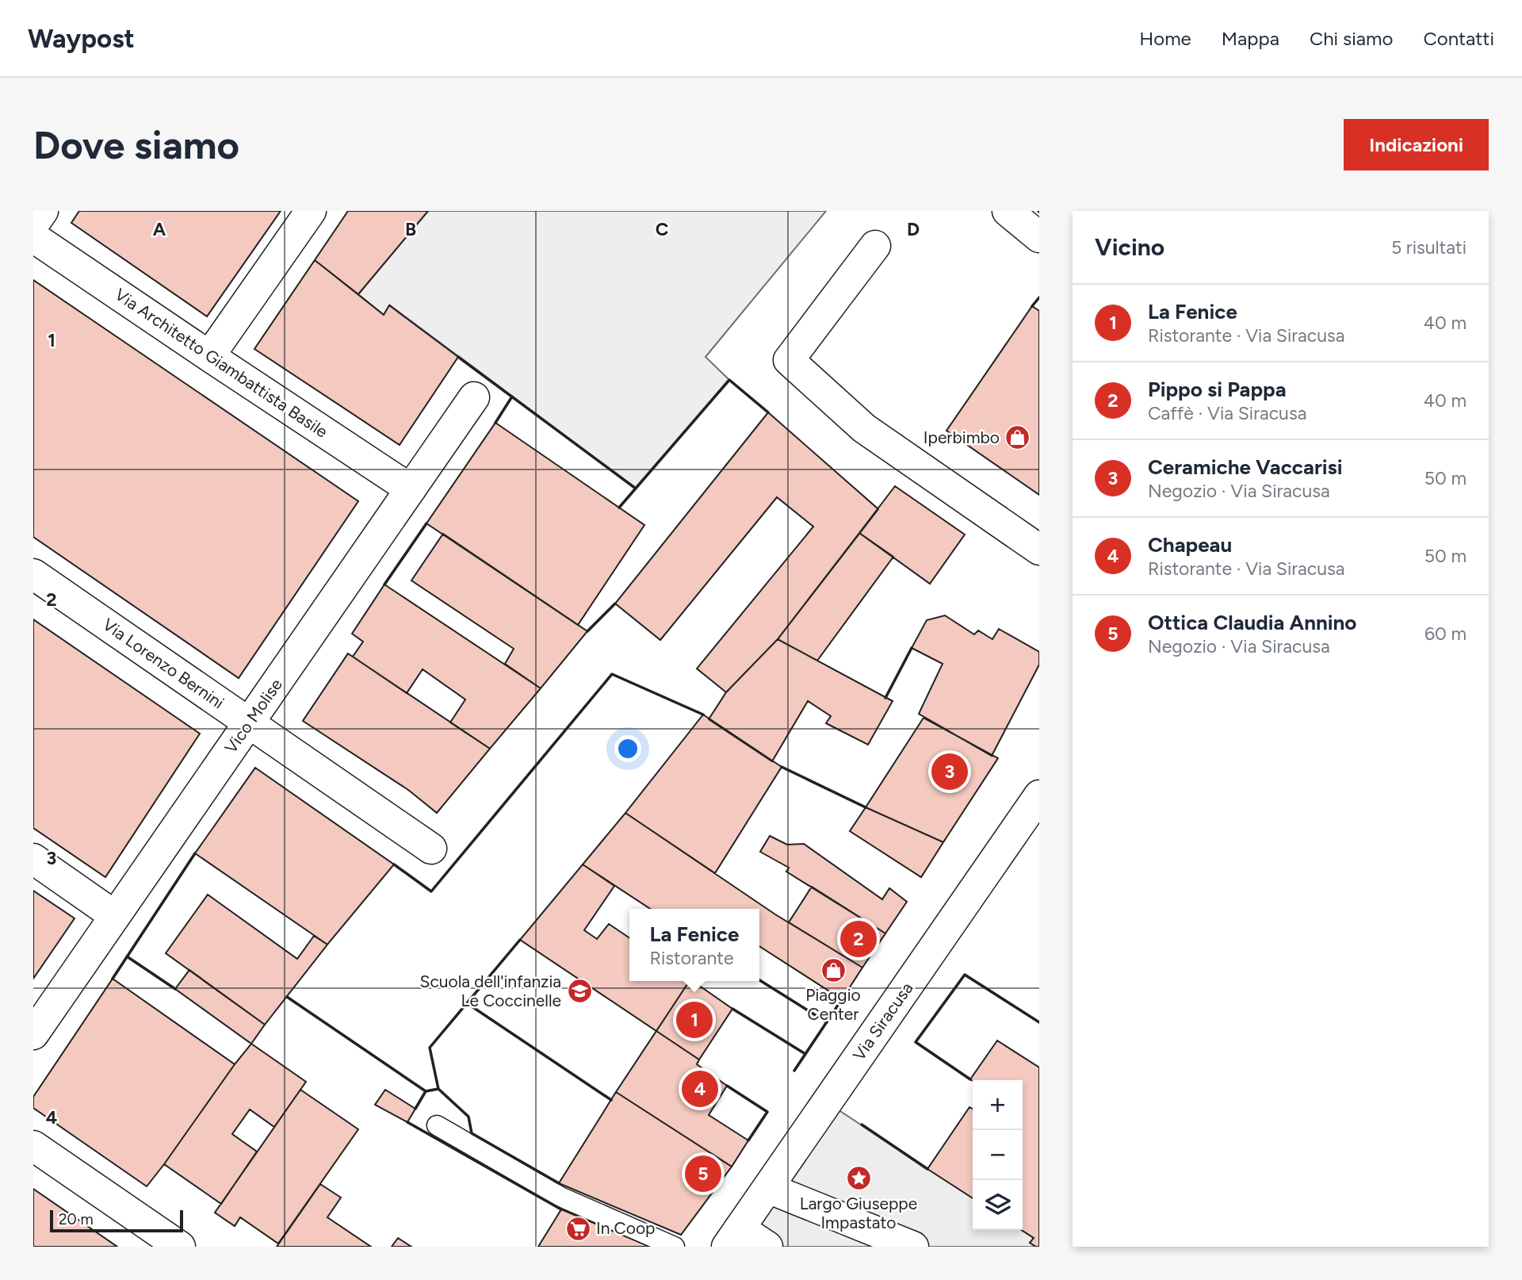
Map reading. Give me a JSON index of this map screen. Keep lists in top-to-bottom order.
{
  "streets": {
    "street": [
      "Via Architetto Giambattista Basile",
      "Via Lorenzo Bernini",
      "Vico Molise",
      "Via Siracusa"
    ]
  },
  "crossings": [
    ["Via Architetto Giambattista Basile", "Vico Molise"],
    ["Via Lorenzo Bernini", "Vico Molise"]
  ],
  "places": {
    "shop": ["Iperbimbo", "Piaggio Center"],
    "school or university": ["Scuola dell'infanzia Le Coccinelle"],
    "place": ["Largo Giuseppe Impastato"],
    "supermarket": ["In Coop"]
  },
  "scale_bar": "20 m",
  "page": {
    "header": "Waypost",
    "nav": [
      "Home",
      "Mappa",
      "Chi siamo",
      "Contatti"
    ],
    "buttons": "Indicazioni",
    "title": "Dove siamo",
    "heading": ["Vicino", "5 risultati"],
    "list": [
      {
        "mark": "1",
        "name": "La Fenice",
        "note": "Ristorante · Via Siracusa",
        "value": "40 m"
      },
      {
        "mark": "2",
        "name": "Pippo si Pappa",
        "note": "Caffè · Via Siracusa",
        "value": "40 m"
      },
      {
        "mark": "3",
        "name": "Ceramiche Vaccarisi",
        "note": "Negozio · Via Siracusa",
        "value": "50 m"
      },
      {
        "mark": "4",
        "name": "Chapeau",
        "note": "Ristorante · Via Siracusa",
        "value": "50 m"
      },
      {
        "mark": "5",
        "name": "Ottica Claudia Annino",
        "note": "Negozio · Via Siracusa",
        "value": "60 m"
      }
    ],
    "pins": [
      "3",
      "2",
      "1",
      "4",
      "5"
    ],
    "popup": ["La Fenice", "Ristorante"],
    "map_buttons": ["+", "−"],
    "scale": "20 m"
  },
  "grid": {
    "columns": [
      "A",
      "B",
      "C",
      "D"
    ],
    "rows": [
      "1",
      "2",
      "3",
      "4"
    ]
  }
}
